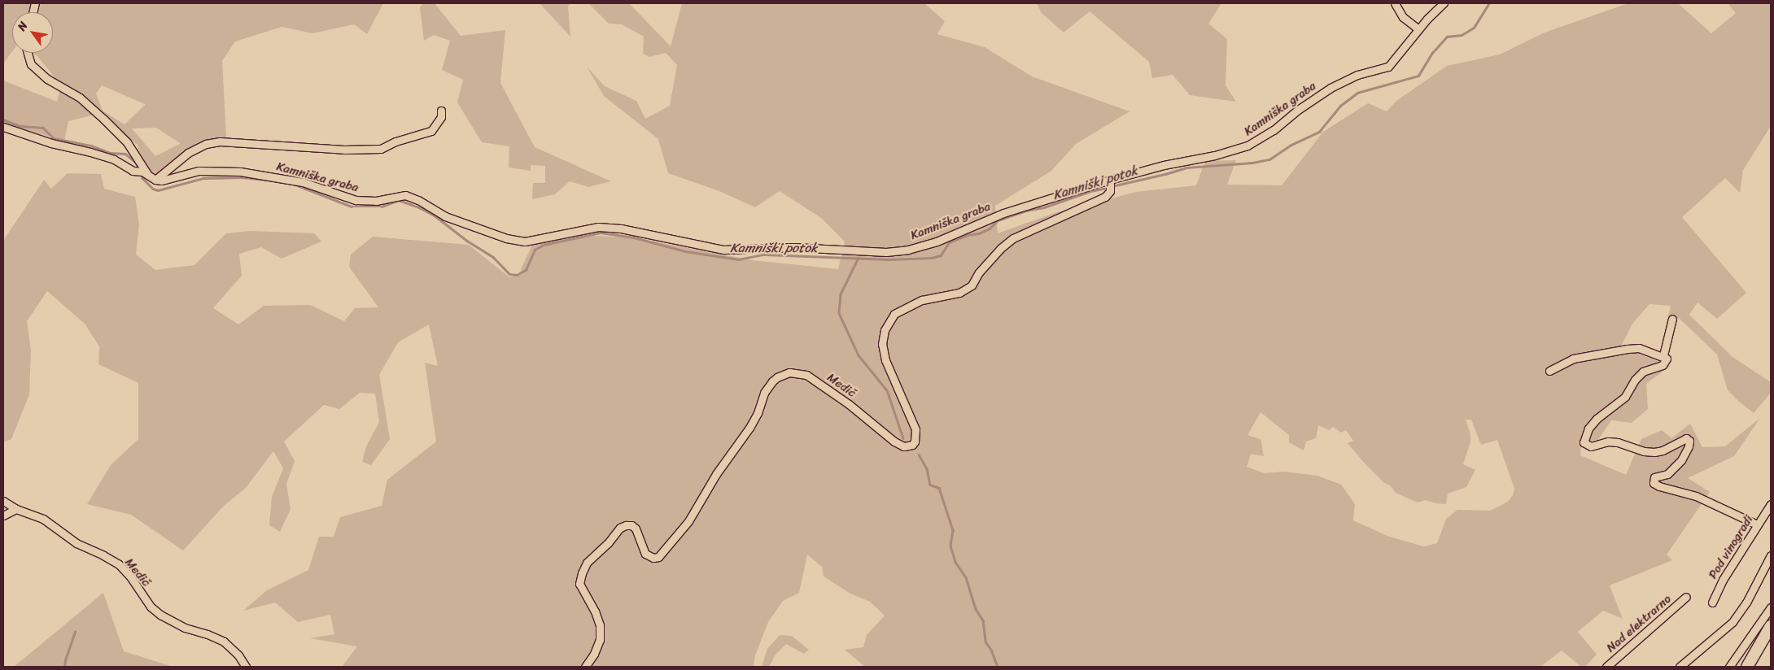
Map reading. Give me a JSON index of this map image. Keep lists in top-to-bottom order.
{
  "streets": {
    "street": [
      "Kamniška graba",
      "Medič",
      "Pod vinogradi",
      "Nad elektrarno"
    ]
  },
  "crossings": [
    ["Kamniška graba", "Medič"]
  ],
  "water": ["Kamniški potok"],
  "north": "top left"
}
